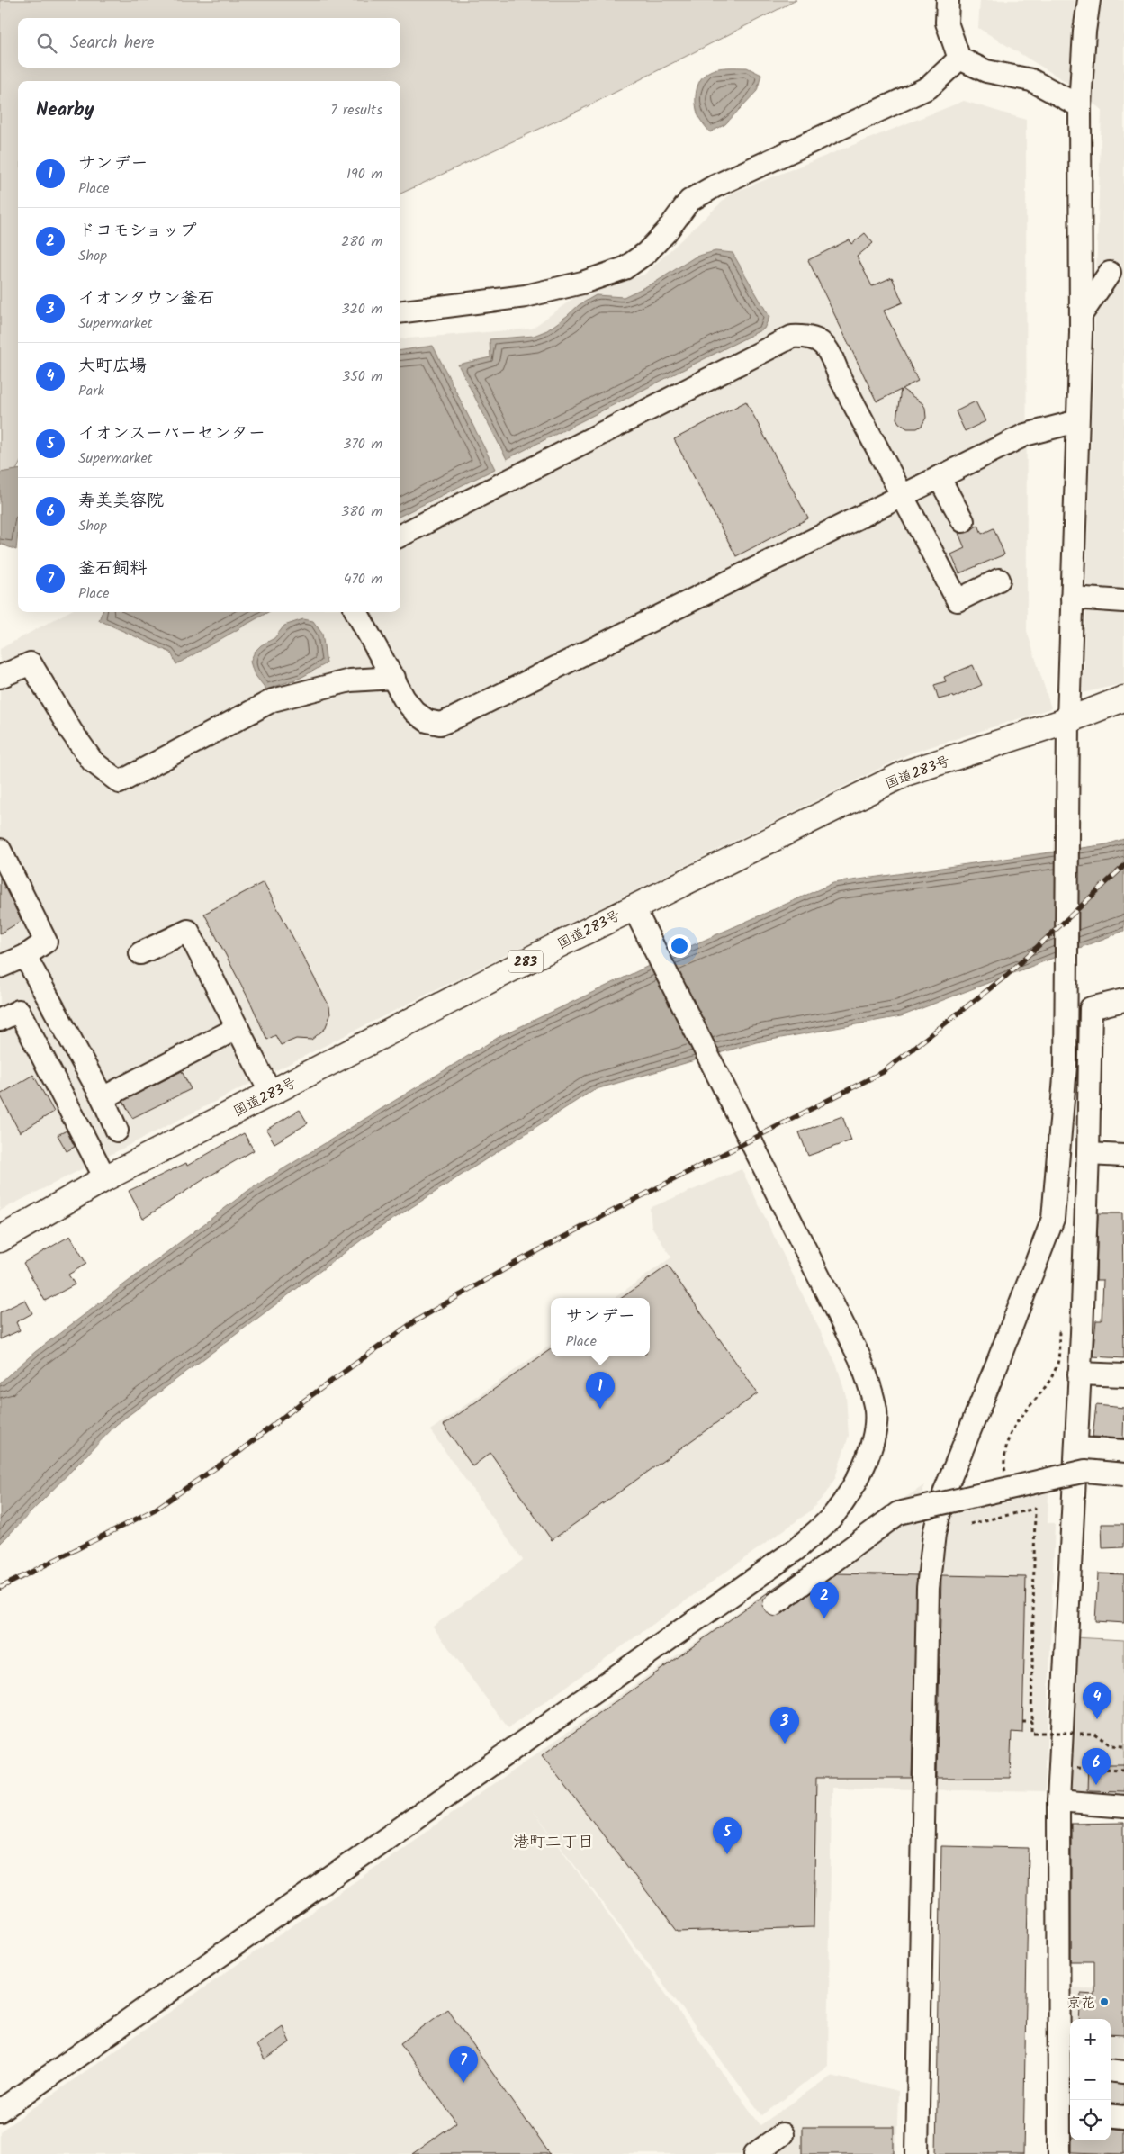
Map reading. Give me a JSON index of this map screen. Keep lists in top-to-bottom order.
{
  "streets": {
    "highway": ["国道283号", "283"]
  },
  "districts": ["港町二丁目"],
  "places": ["京花"],
  "page": {
    "search": "Search here",
    "heading": ["Nearby", "7 results"],
    "list": [
      {
        "mark": "1",
        "name": "サンデー",
        "note": "Place",
        "value": "190 m"
      },
      {
        "mark": "2",
        "name": "ドコモショップ",
        "note": "Shop",
        "value": "280 m"
      },
      {
        "mark": "3",
        "name": "イオンタウン釜石",
        "note": "Supermarket",
        "value": "320 m"
      },
      {
        "mark": "4",
        "name": "大町広場",
        "note": "Park",
        "value": "350 m"
      },
      {
        "mark": "5",
        "name": "イオンスーパーセンター",
        "note": "Supermarket",
        "value": "370 m"
      },
      {
        "mark": "6",
        "name": "寿美美容院",
        "note": "Shop",
        "value": "380 m"
      },
      {
        "mark": "7",
        "name": "釜石飼料",
        "note": "Place",
        "value": "470 m"
      }
    ],
    "popup": ["サンデー", "Place"],
    "pins": [
      "1",
      "2",
      "4",
      "3",
      "6",
      "5",
      "7"
    ],
    "map_buttons": ["+", "−"]
  }
}
